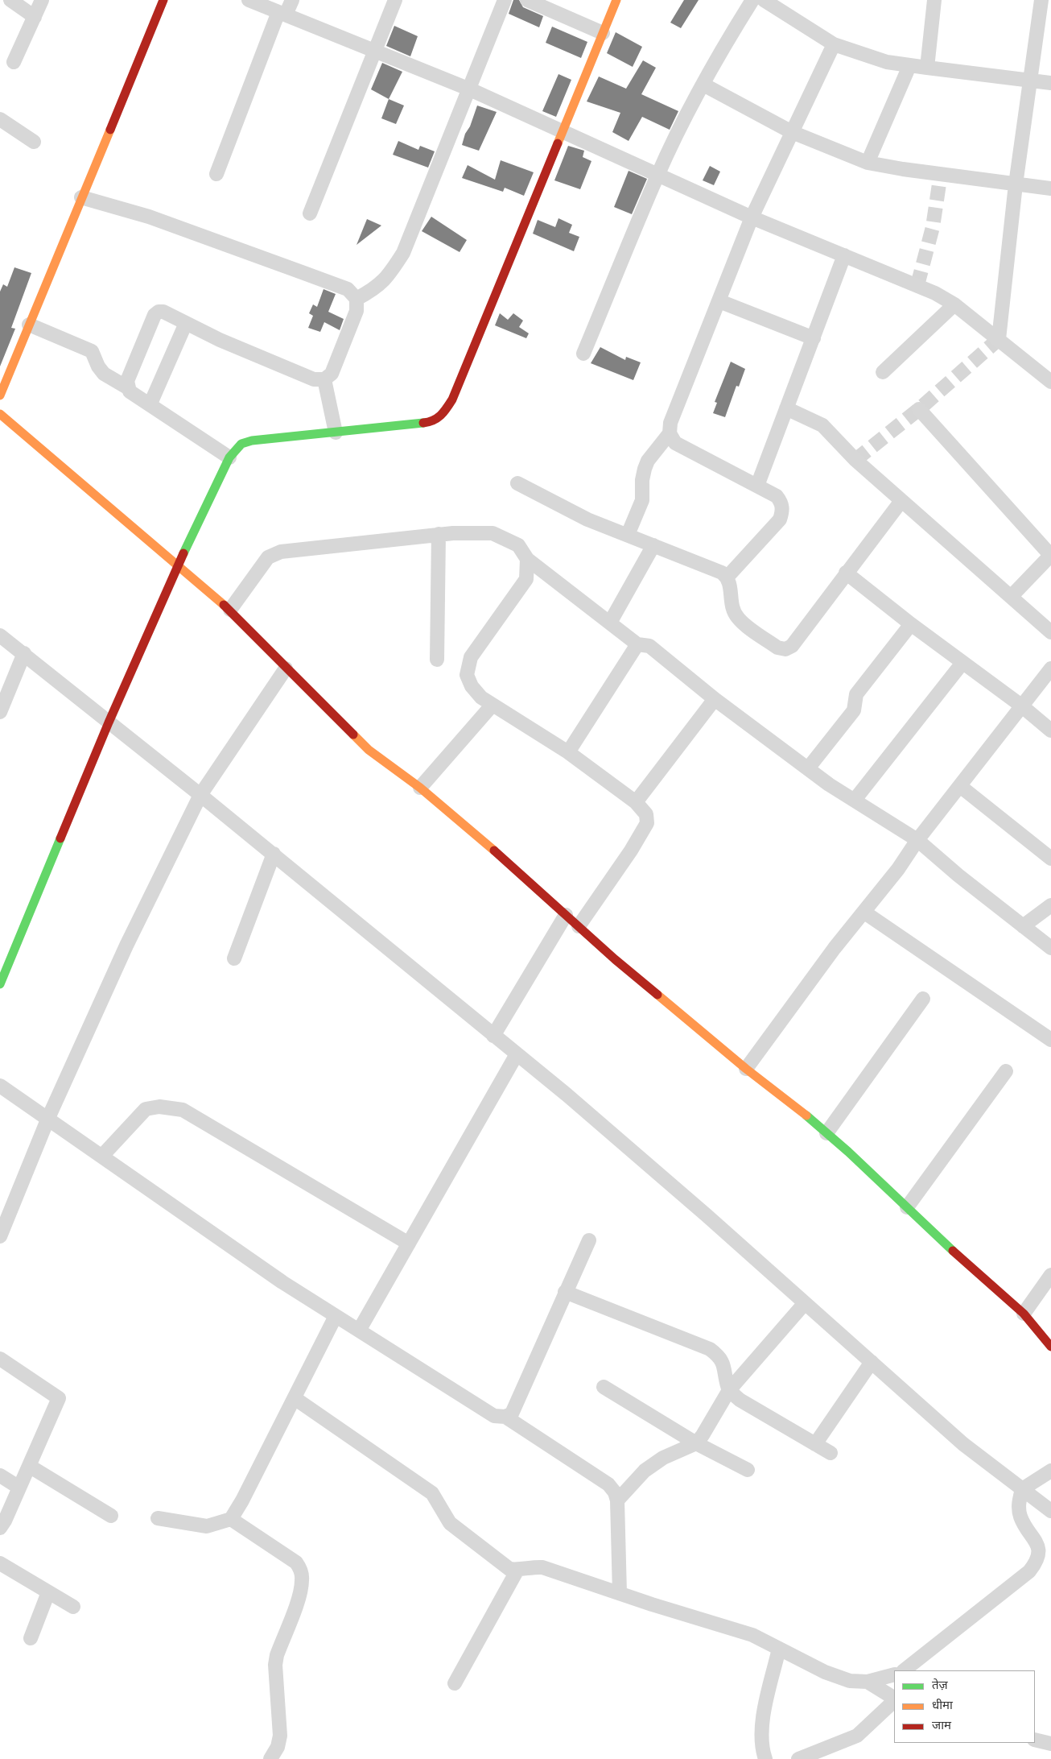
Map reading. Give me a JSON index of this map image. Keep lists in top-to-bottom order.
{
  "legend": ["तेज़", "धीमा", "जाम"]
}
